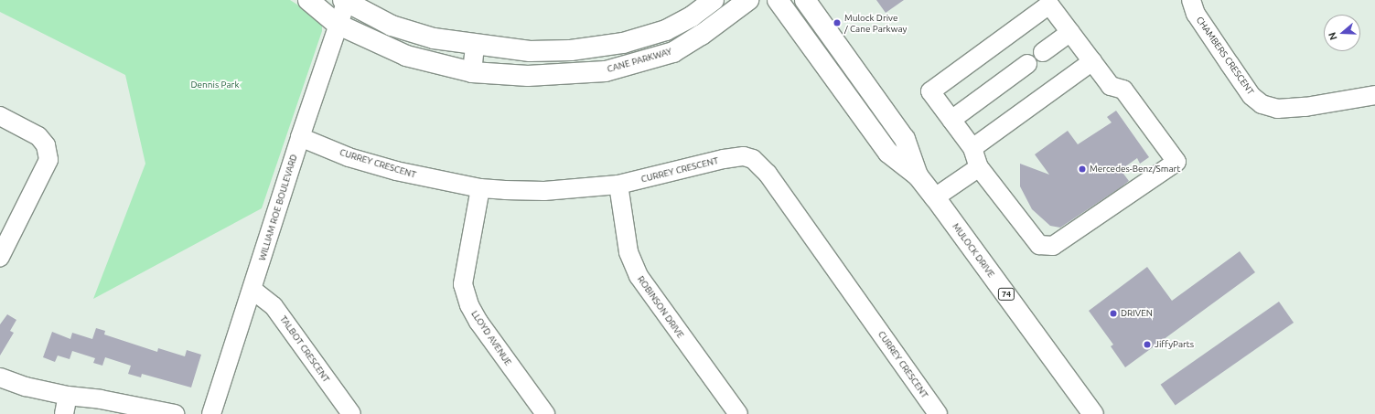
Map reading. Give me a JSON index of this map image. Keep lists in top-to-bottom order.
{
  "streets": {
    "main road": ["CANE PARKWAY", "MULOCK DRIVE", "74"],
    "street": [
      "CHAMBERS CRESCENT",
      "CURREY CRESCENT",
      "WILLIAM ROE BOULEVARD",
      "ROBINSON DRIVE",
      "LLOYD AVENUE",
      "TALBOT CRESCENT"
    ]
  },
  "crossings": [
    ["CANE PARKWAY", "WILLIAM ROE BOULEVARD"],
    ["CURREY CRESCENT", "WILLIAM ROE BOULEVARD"],
    ["CURREY CRESCENT", "ROBINSON DRIVE"],
    ["CURREY CRESCENT", "LLOYD AVENUE"],
    ["WILLIAM ROE BOULEVARD", "TALBOT CRESCENT"]
  ],
  "parks": ["Dennis Park"],
  "places": [
    "Mulock Drive / Cane Parkway",
    "Mercedes-Benz/Smart",
    "DRIVEN",
    "JiffyParts"
  ],
  "north": "left"
}
